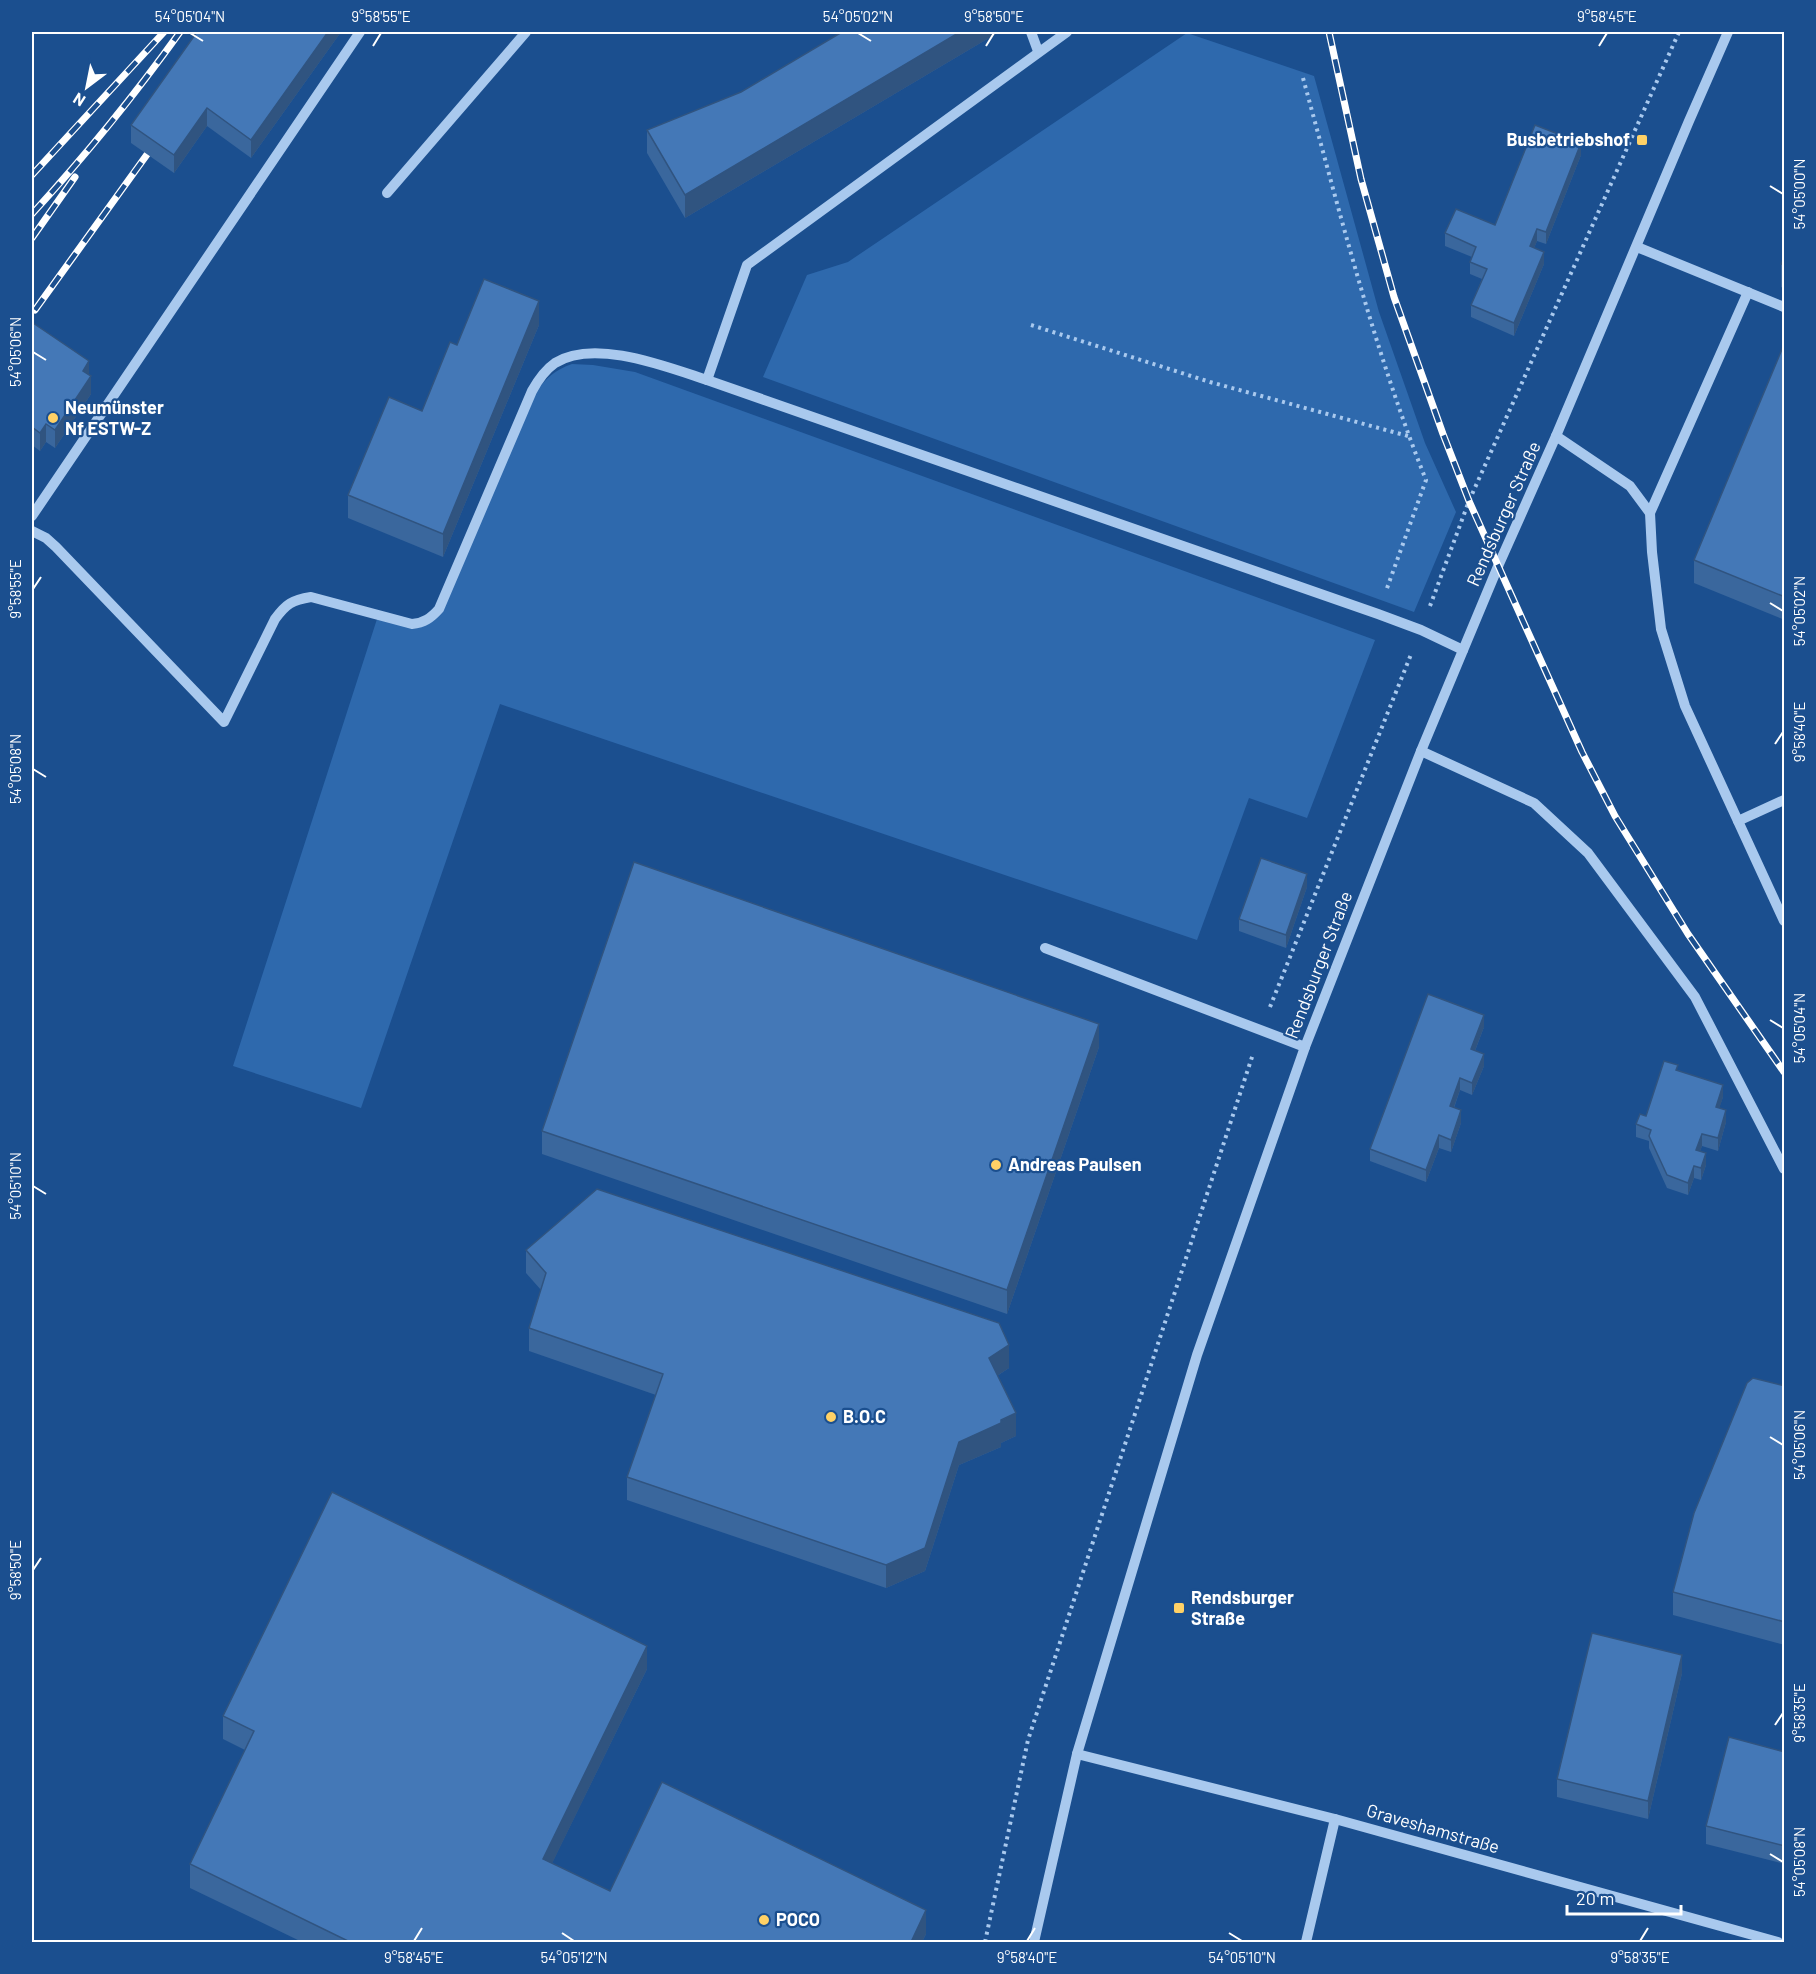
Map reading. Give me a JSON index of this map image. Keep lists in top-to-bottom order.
{
  "streets": {
    "street": ["Rendsburger Straße", "Graveshamstraße"]
  },
  "crossings": [
    ["Rendsburger Straße", "Graveshamstraße"]
  ],
  "places": {
    "transit": ["Busbetriebshof", "Rendsburger Straße"],
    "other": [
      "Neumünster Nf ESTW-Z",
      "Andreas Paulsen",
      "B.O.C",
      "POCO"
    ]
  },
  "scale_bar": "20 m",
  "north": "bottom left",
  "coordinates": [
    "54°05'04\"N",
    "9°58'55\"E",
    "54°05'02\"N",
    "9°58'50\"E",
    "9°58'45\"E",
    "54°05'00\"N",
    "54°05'06\"N",
    "9°58'40\"E",
    "54°05'08\"N",
    "54°05'10\"N",
    "9°58'35\"E",
    "54°05'12\"N"
  ]
}
